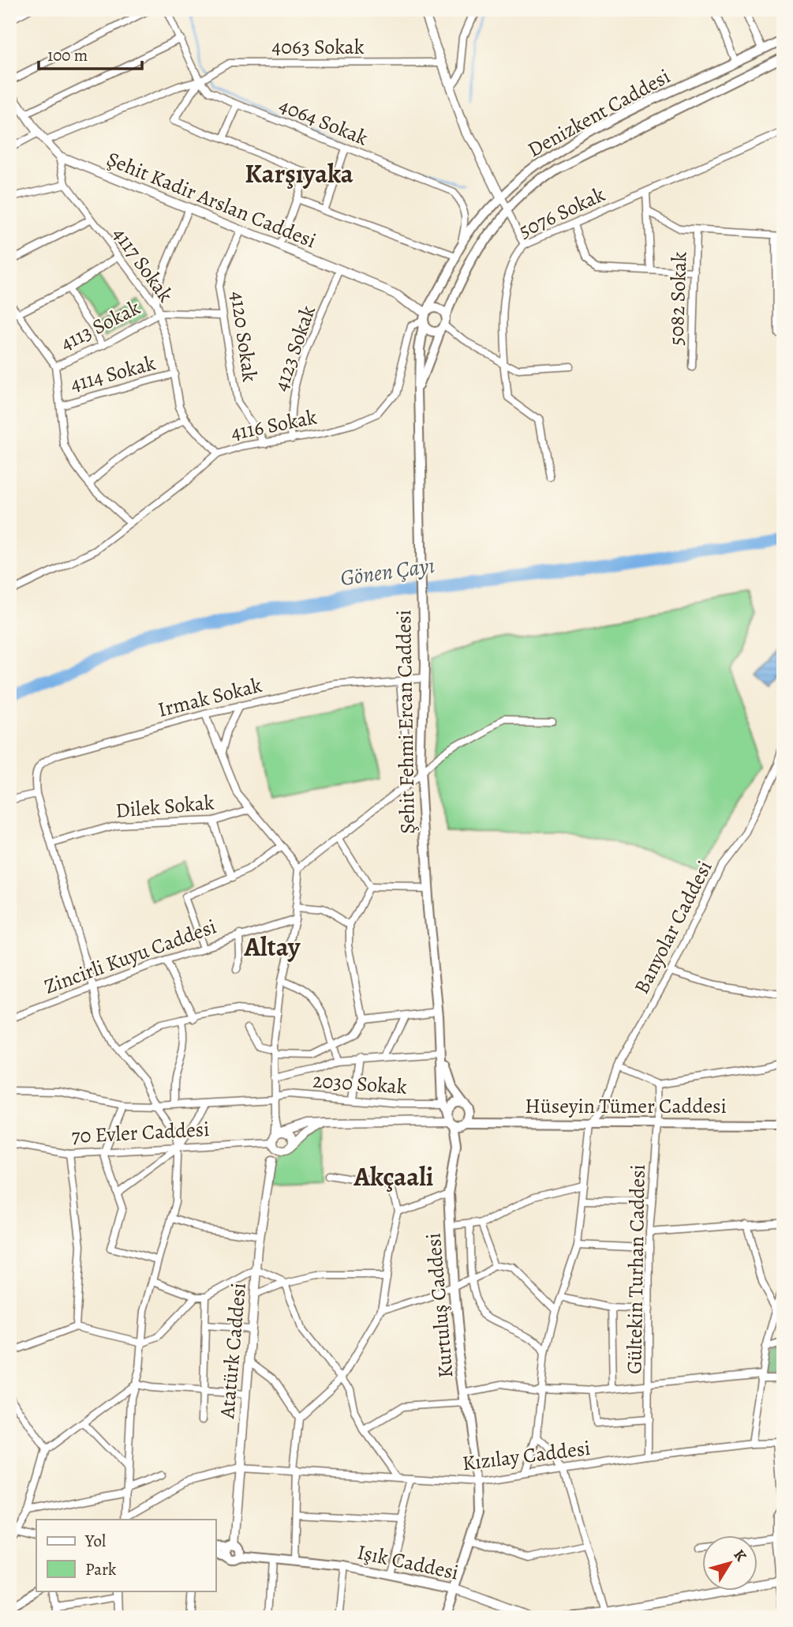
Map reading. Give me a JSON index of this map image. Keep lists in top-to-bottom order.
{
  "streets": {
    "main road": [
      "Denizkent Caddesi",
      "Şehit Fehmi Ercan Caddesi",
      "Hüseyin Tümer Caddesi",
      "Kurtuluş Caddesi",
      "Işık Caddesi"
    ],
    "street": [
      "4063 Sokak",
      "4064 Sokak",
      "Şehit Kadir Arslan Caddesi",
      "5076 Sokak",
      "4117 Sokak",
      "5082 Sokak",
      "4113 Sokak",
      "4120 Sokak",
      "4123 Sokak",
      "4114 Sokak",
      "4116 Sokak",
      "Irmak Sokak",
      "Dilek Sokak",
      "Banyolar Caddesi",
      "Zincirli Kuyu Caddesi",
      "2030 Sokak",
      "70 Evler Caddesi",
      "Gültekin Turhan Caddesi",
      "Atatürk Caddesi",
      "Kızılay Caddesi"
    ]
  },
  "crossings": [
    ["4063 Sokak", "4064 Sokak"],
    ["4063 Sokak", "Şehit Kadir Arslan Caddesi"],
    ["Denizkent Caddesi", "4064 Sokak"],
    ["Denizkent Caddesi", "Şehit Kadir Arslan Caddesi"],
    ["Denizkent Caddesi", "4116 Sokak"],
    ["Denizkent Caddesi", "Şehit Fehmi Ercan Caddesi"],
    ["Şehit Kadir Arslan Caddesi", "4117 Sokak"],
    ["Şehit Kadir Arslan Caddesi", "4120 Sokak"],
    ["Şehit Kadir Arslan Caddesi", "4123 Sokak"],
    ["Şehit Kadir Arslan Caddesi", "4116 Sokak"],
    ["Şehit Kadir Arslan Caddesi", "Şehit Fehmi Ercan Caddesi"],
    ["4117 Sokak", "4113 Sokak"],
    ["4117 Sokak", "4114 Sokak"],
    ["4117 Sokak", "4116 Sokak"],
    ["4120 Sokak", "4116 Sokak"],
    ["4123 Sokak", "4116 Sokak"],
    ["4116 Sokak", "Şehit Fehmi Ercan Caddesi"],
    ["Irmak Sokak", "Şehit Fehmi Ercan Caddesi"],
    ["Irmak Sokak", "Dilek Sokak"],
    ["Irmak Sokak", "Zincirli Kuyu Caddesi"],
    ["Irmak Sokak", "2030 Sokak"],
    ["Irmak Sokak", "70 Evler Caddesi"],
    ["Şehit Fehmi Ercan Caddesi", "2030 Sokak"],
    ["Şehit Fehmi Ercan Caddesi", "Hüseyin Tümer Caddesi"],
    ["Şehit Fehmi Ercan Caddesi", "Kurtuluş Caddesi"],
    ["Banyolar Caddesi", "Hüseyin Tümer Caddesi"],
    ["Hüseyin Tümer Caddesi", "Gültekin Turhan Caddesi"],
    ["Hüseyin Tümer Caddesi", "Kurtuluş Caddesi"],
    ["70 Evler Caddesi", "Atatürk Caddesi"],
    ["Gültekin Turhan Caddesi", "Kızılay Caddesi"],
    ["Kurtuluş Caddesi", "Kızılay Caddesi"],
    ["Kurtuluş Caddesi", "Işık Caddesi"],
    ["Atatürk Caddesi", "Kızılay Caddesi"],
    ["Atatürk Caddesi", "Işık Caddesi"]
  ],
  "districts": ["Karşıyaka", "Altay", "Akçaali"],
  "water": ["Gönen Çayı"],
  "legend": ["Yol", "Park"],
  "scale_bar": "100 m",
  "north": "top right"
}
